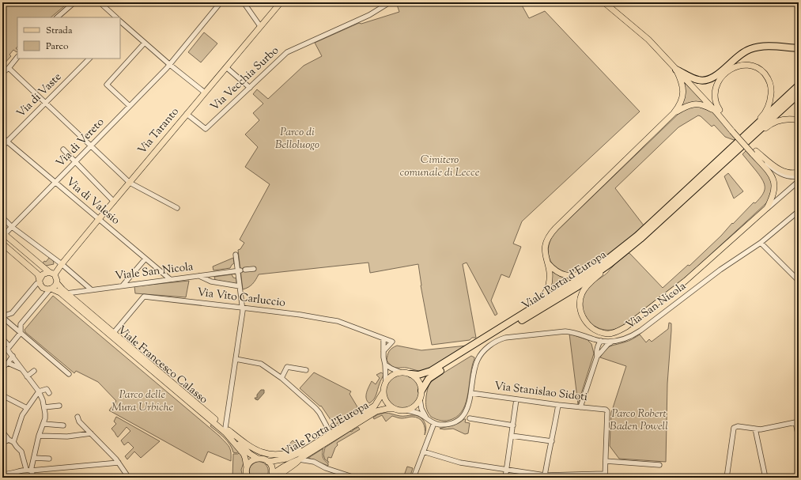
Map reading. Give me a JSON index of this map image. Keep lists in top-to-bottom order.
{
  "streets": {
    "highway": ["Viale Porta d'Europa"],
    "main road": ["Via Taranto", "Viale Francesco Calasso"],
    "street": [
      "Via Vecchia Surbo",
      "Via di Vaste",
      "Via di Vereto",
      "Via di Valesio",
      "Viale San Nicola",
      "Via Vito Carluccio",
      "Via San Nicola",
      "Via Stanislao Sidoti"
    ]
  },
  "crossings": [
    ["Via Vecchia Surbo", "Via Taranto"],
    ["Via di Vaste", "Via di Valesio"],
    ["Via Taranto", "Via di Valesio"],
    ["Via Taranto", "Viale Francesco Calasso"],
    ["Via di Vereto", "Via di Valesio"],
    ["Via di Valesio", "Viale San Nicola"],
    ["Viale San Nicola", "Viale Francesco Calasso"],
    ["Viale Porta d'Europa", "Viale Francesco Calasso"],
    ["Via Vito Carluccio", "Viale Francesco Calasso"],
    ["Via San Nicola", "Via Stanislao Sidoti"]
  ],
  "parks": [
    "Parco di Belloluogo",
    "Cimitero comunale di Lecce",
    "Parco delle Mura Urbiche",
    "Parco Robert Baden Powell"
  ],
  "legend": ["Strada", "Parco"]
}
